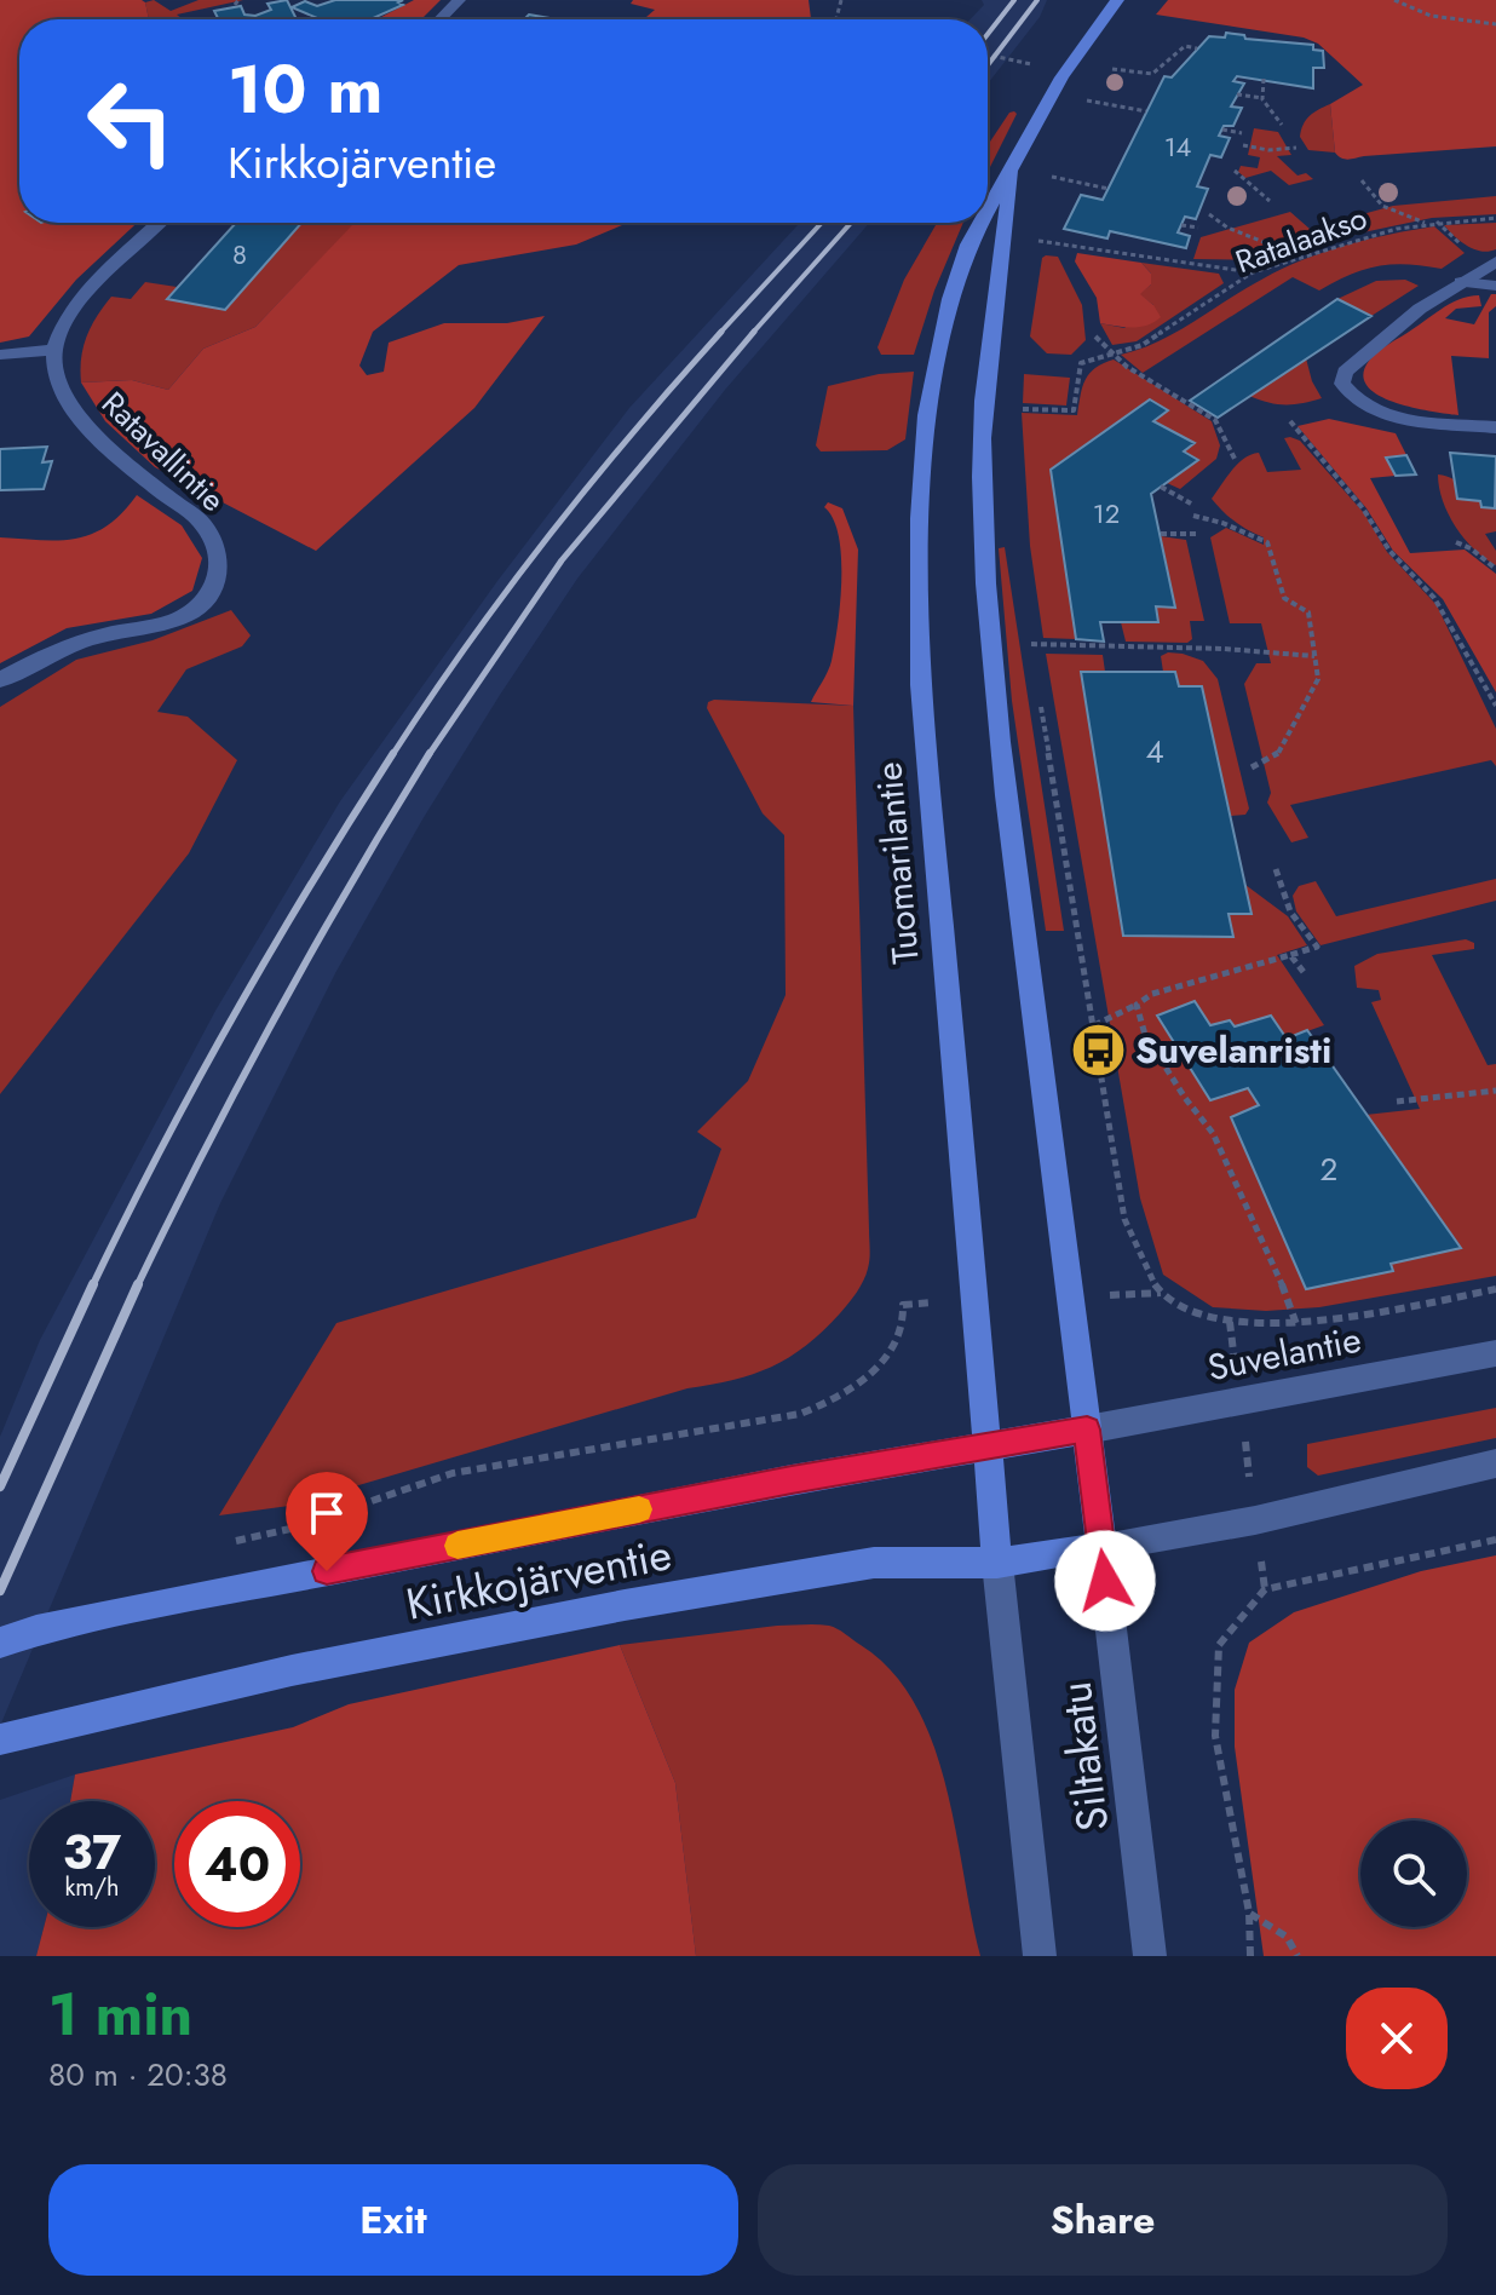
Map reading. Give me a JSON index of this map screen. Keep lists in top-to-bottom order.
{
  "streets": {
    "main road": ["Tuomarilantie", "Kirkkojärventie"],
    "street": ["Ratavallintie", "Suvelantie", "Siltakatu"],
    "path": ["Ratalaakso"]
  },
  "crossings": [
    ["Tuomarilantie", "Suvelantie"],
    ["Tuomarilantie", "Kirkkojärventie"],
    ["Tuomarilantie", "Siltakatu"],
    ["Suvelantie", "Kirkkojärventie"],
    ["Kirkkojärventie", "Siltakatu"]
  ],
  "places": {
    "bus stop": ["Suvelanristi"]
  },
  "house_numbers": [
    "14",
    "8",
    "12",
    "4",
    "2"
  ],
  "page": {
    "turn": ["10 m", "Kirkkojärventie"],
    "speed": "37 km/h",
    "limit": "40",
    "heading": ["1 min", "80 m · 20:38"],
    "buttons": ["Exit", "Share"]
  }
}
